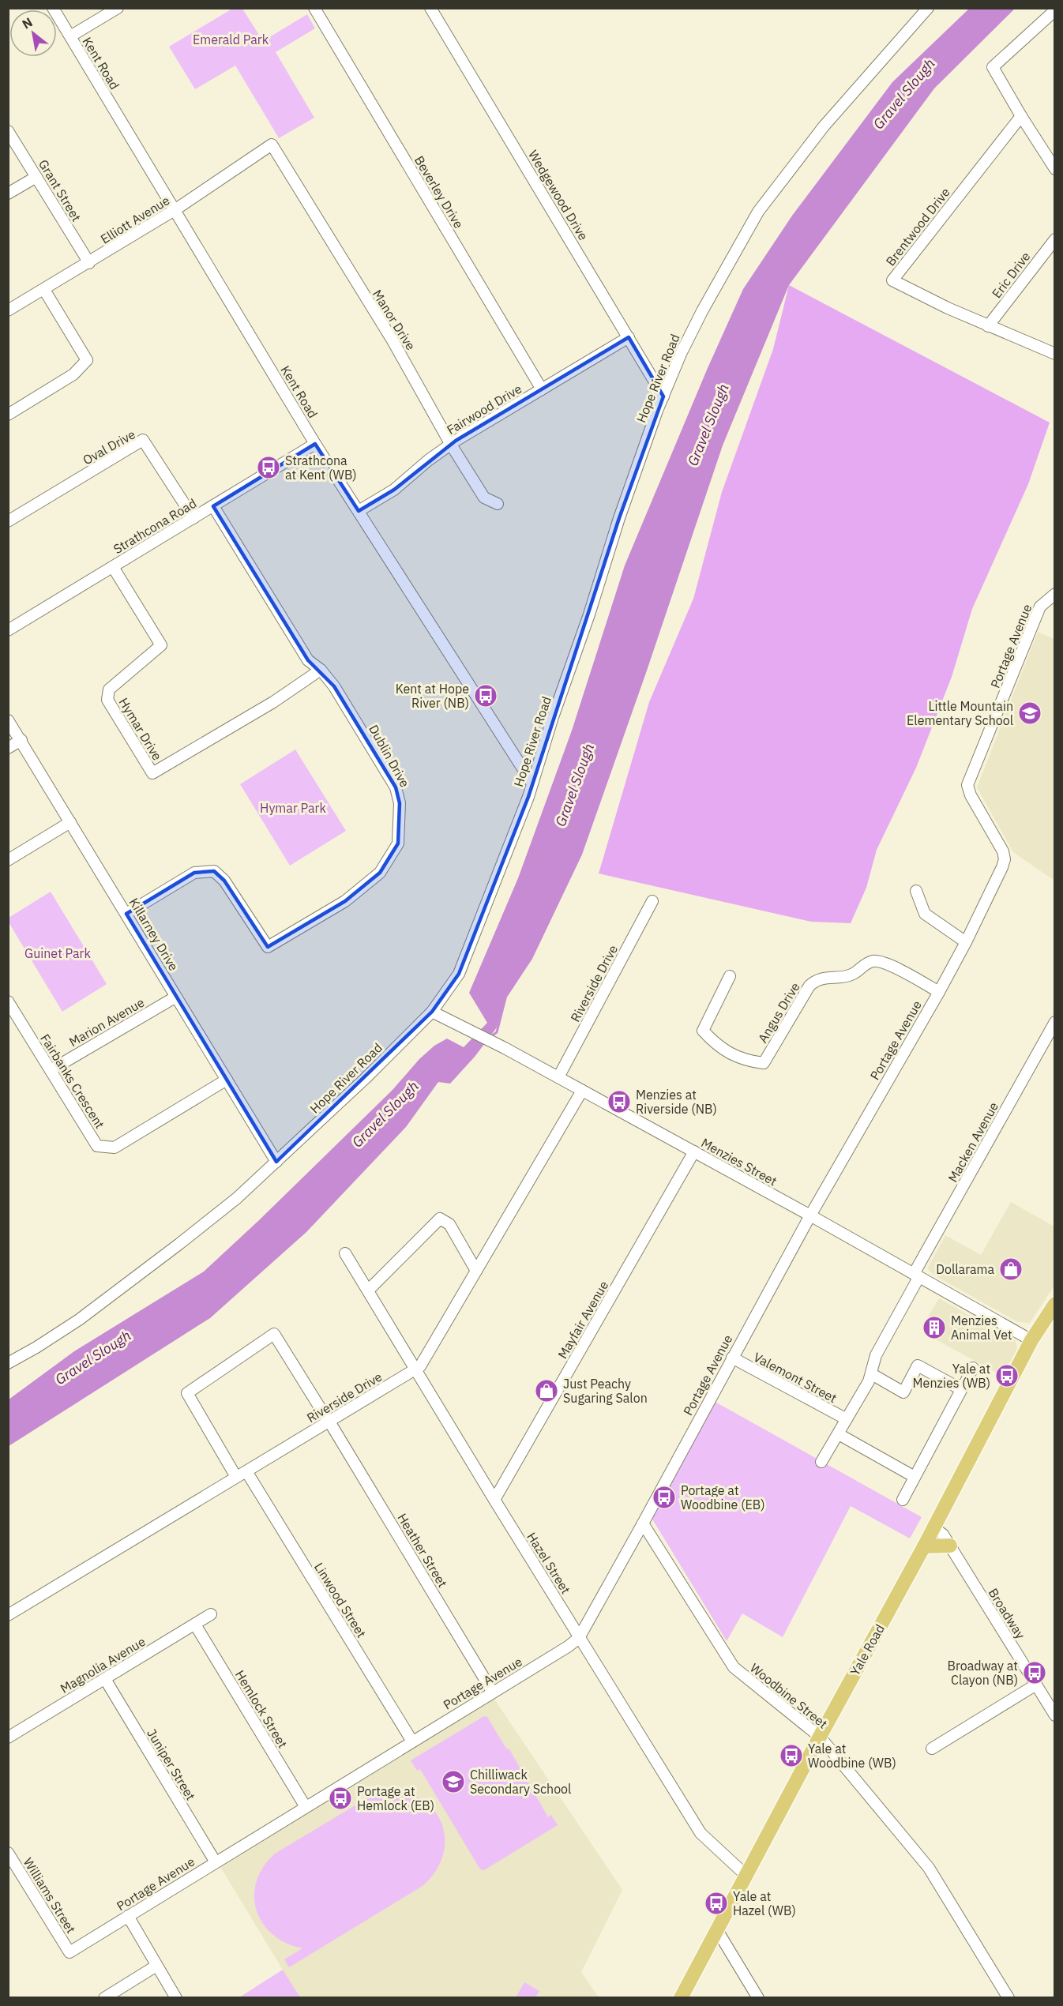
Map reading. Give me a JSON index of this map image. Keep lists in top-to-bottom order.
{
  "streets": {
    "main road": ["Yale Road"],
    "street": [
      "Kent Road",
      "Grant Street",
      "Beverley Drive",
      "Wedgewood Drive",
      "Elliott Avenue",
      "Brentwood Drive",
      "Eric Drive",
      "Manor Drive",
      "Hope River Road",
      "Fairwood Drive",
      "Oval Drive",
      "Strathcona Road",
      "Portage Avenue",
      "Hymar Drive",
      "Dublin Drive",
      "Killarney Drive",
      "Riverside Drive",
      "Angus Drive",
      "Marion Avenue",
      "Fairbanks Crescent",
      "Macken Avenue",
      "Menzies Street",
      "Mayfair Avenue",
      "Valemont Street",
      "Heather Street",
      "Hazel Street",
      "Linwood Street",
      "Broadway",
      "Magnolia Avenue",
      "Woodbine Street",
      "Hemlock Street",
      "Juniper Street",
      "Williams Street"
    ]
  },
  "crossings": [
    ["Kent Road", "Elliott Avenue"],
    ["Kent Road", "Hope River Road"],
    ["Kent Road", "Fairwood Drive"],
    ["Kent Road", "Strathcona Road"],
    ["Grant Street", "Elliott Avenue"],
    ["Beverley Drive", "Fairwood Drive"],
    ["Wedgewood Drive", "Hope River Road"],
    ["Wedgewood Drive", "Fairwood Drive"],
    ["Elliott Avenue", "Manor Drive"],
    ["Brentwood Drive", "Eric Drive"],
    ["Manor Drive", "Fairwood Drive"],
    ["Hope River Road", "Killarney Drive"],
    ["Hope River Road", "Menzies Street"],
    ["Oval Drive", "Strathcona Road"],
    ["Strathcona Road", "Hymar Drive"],
    ["Strathcona Road", "Dublin Drive"],
    ["Portage Avenue", "Angus Drive"],
    ["Portage Avenue", "Menzies Street"],
    ["Portage Avenue", "Valemont Street"],
    ["Portage Avenue", "Heather Street"],
    ["Portage Avenue", "Hazel Street"],
    ["Portage Avenue", "Linwood Street"],
    ["Portage Avenue", "Woodbine Street"],
    ["Portage Avenue", "Hemlock Street"],
    ["Portage Avenue", "Juniper Street"],
    ["Portage Avenue", "Williams Street"],
    ["Hymar Drive", "Dublin Drive"],
    ["Dublin Drive", "Killarney Drive"],
    ["Killarney Drive", "Marion Avenue"],
    ["Killarney Drive", "Fairbanks Crescent"],
    ["Riverside Drive", "Menzies Street"],
    ["Riverside Drive", "Heather Street"],
    ["Riverside Drive", "Hazel Street"],
    ["Riverside Drive", "Linwood Street"],
    ["Marion Avenue", "Fairbanks Crescent"],
    ["Macken Avenue", "Menzies Street"],
    ["Macken Avenue", "Valemont Street"],
    ["Menzies Street", "Mayfair Avenue"],
    ["Menzies Street", "Yale Road"],
    ["Mayfair Avenue", "Hazel Street"],
    ["Hazel Street", "Yale Road"],
    ["Broadway", "Yale Road"],
    ["Yale Road", "Woodbine Street"],
    ["Magnolia Avenue", "Hemlock Street"],
    ["Magnolia Avenue", "Juniper Street"]
  ],
  "water": ["Gravel Slough"],
  "parks": ["Emerald Park", "Hymar Park", "Guinet Park"],
  "places": {
    "bus stop": [
      "Strathcona at Kent (WB)",
      "Kent at Hope River (NB)",
      "Menzies at Riverside (NB)",
      "Yale at Menzies (WB)",
      "Portage at Woodbine (EB)",
      "Broadway at Clayon (NB)",
      "Yale at Woodbine (WB)",
      "Portage at Hemlock (EB)",
      "Yale at Hazel (WB)"
    ],
    "school or university": ["Little Mountain Elementary School", "Chilliwack Secondary School"],
    "shop": ["Dollarama", "Just Peachy Sugaring Salon"],
    "building": ["Menzies Animal Vet"]
  },
  "north": "top left"
}
